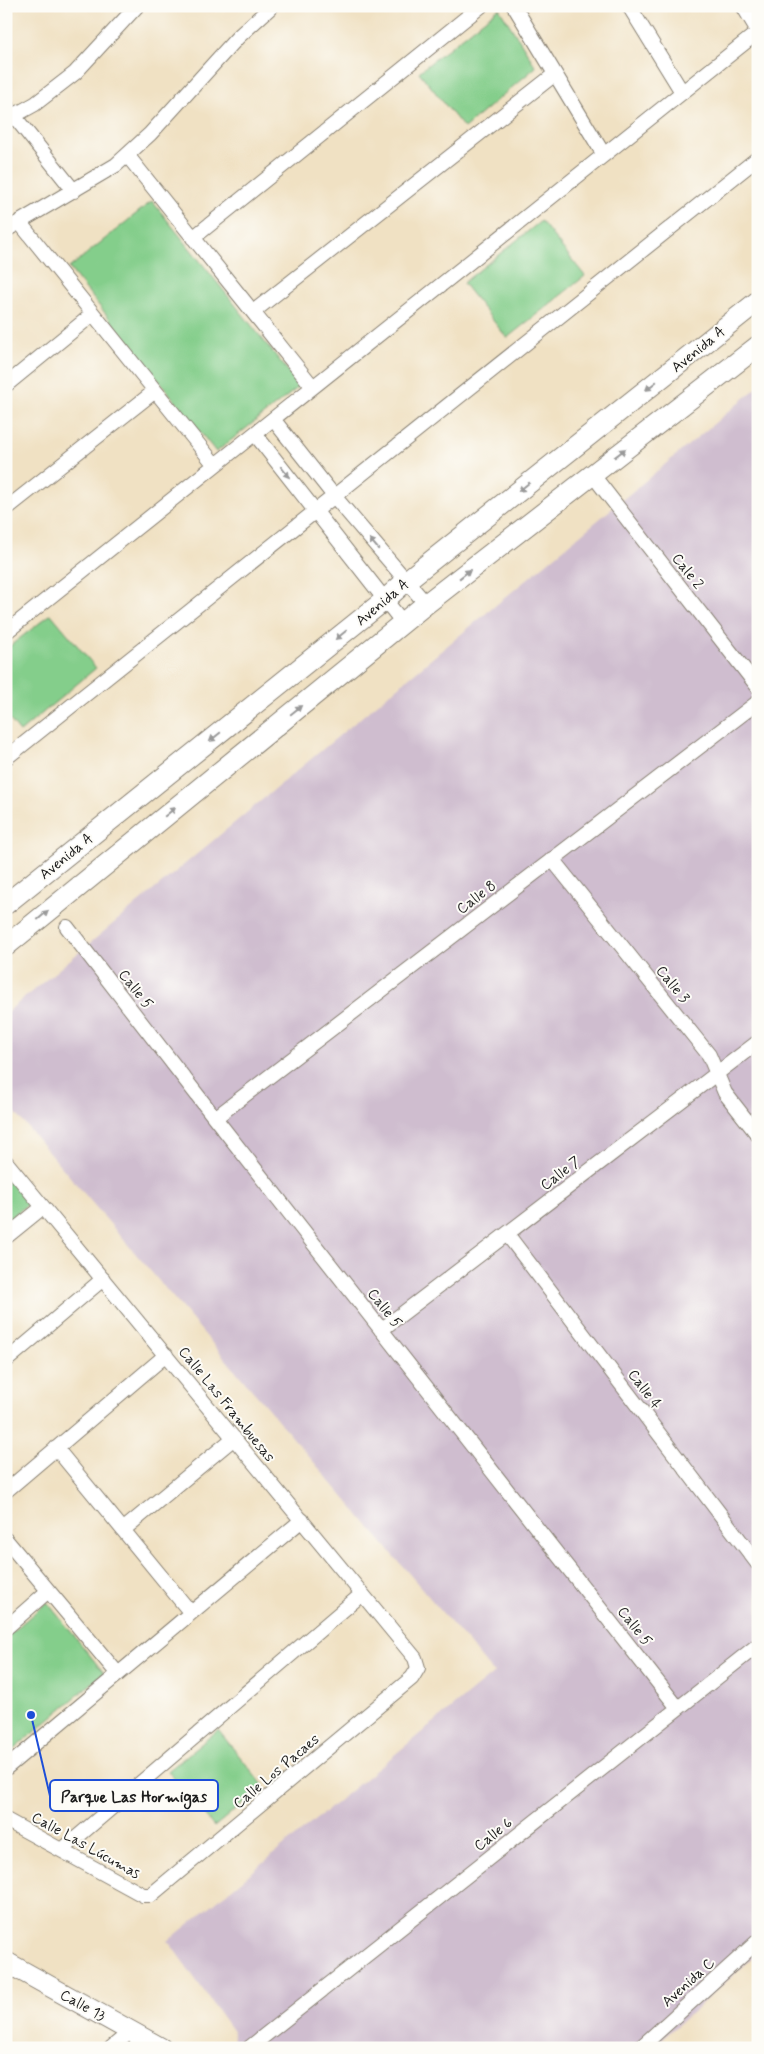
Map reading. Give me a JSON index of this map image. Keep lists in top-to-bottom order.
{
  "streets": {
    "street": [
      "Avenida A",
      "Cale 2",
      "Calle 8",
      "Calle 3",
      "Calle 5",
      "Calle 7",
      "Calle 4",
      "Calle Las Frambuesas",
      "Calle Los Pacaes",
      "Calle 6",
      "Calle Las Lúcumas",
      "Avenida C",
      "Calle 13"
    ]
  },
  "crossings": [
    ["Avenida A", "Cale 2"],
    ["Calle 8", "Calle 3"],
    ["Calle 8", "Calle 5"],
    ["Calle 3", "Calle 7"],
    ["Calle 5", "Calle 7"],
    ["Calle 5", "Calle 6"],
    ["Calle 7", "Calle 4"],
    ["Calle Las Frambuesas", "Calle Los Pacaes"],
    ["Calle Los Pacaes", "Calle Las Lúcumas"]
  ],
  "places": ["Parque Las Hormigas"]
}
